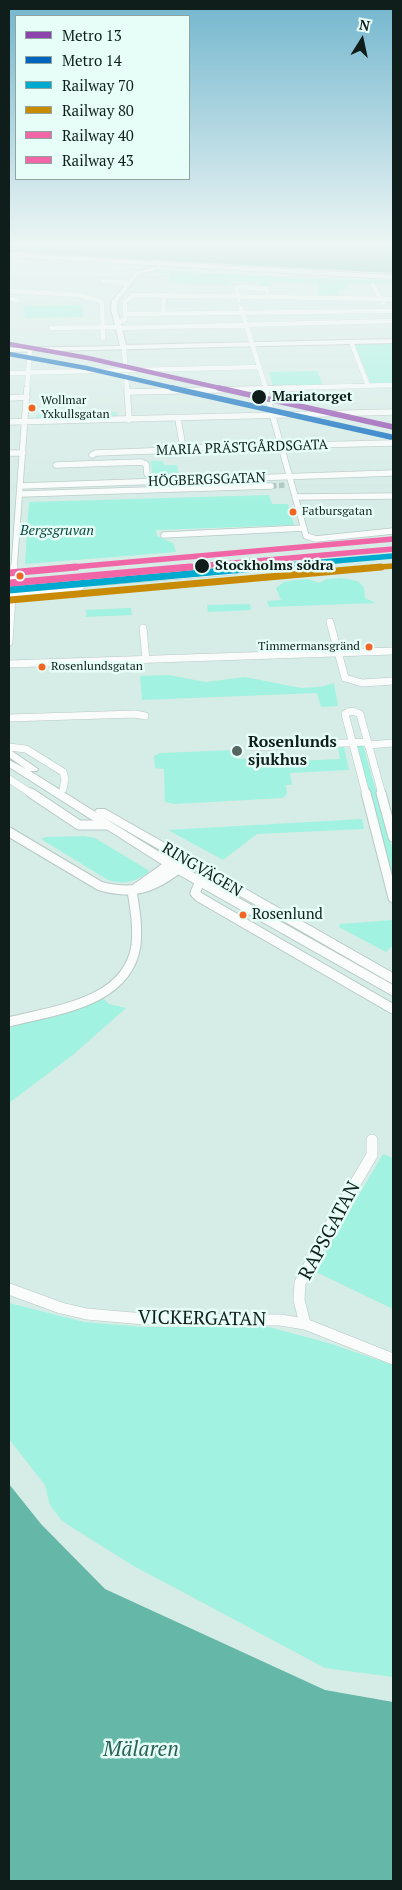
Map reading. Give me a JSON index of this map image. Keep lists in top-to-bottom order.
{
  "streets": {
    "main road": ["RINGVÄGEN"],
    "street": [
      "MARIA PRÄSTGÅRDSGATA",
      "HÖGBERGSGATAN",
      "RAPSGATAN",
      "VICKERGATAN"
    ]
  },
  "crossings": [
    ["RAPSGATAN", "VICKERGATAN"]
  ],
  "water": ["Mälaren"],
  "parks": ["Bergsgruvan"],
  "places": [
    "Mariatorget",
    "Wollmar Yxkullsgatan",
    "Fatbursgatan",
    "Stockholms södra",
    "Timmermansgränd",
    "Rosenlundsgatan",
    "Rosenlunds sjukhus",
    "Rosenlund"
  ],
  "lines": [
    "metro line 13",
    "metro line 14",
    "rail line 40",
    "rail line 43",
    "rail line 70",
    "rail line 80"
  ],
  "legend": [
    "Metro 13",
    "Metro 14",
    "Railway 70",
    "Railway 80",
    "Railway 40",
    "Railway 43"
  ],
  "north": "top"
}
